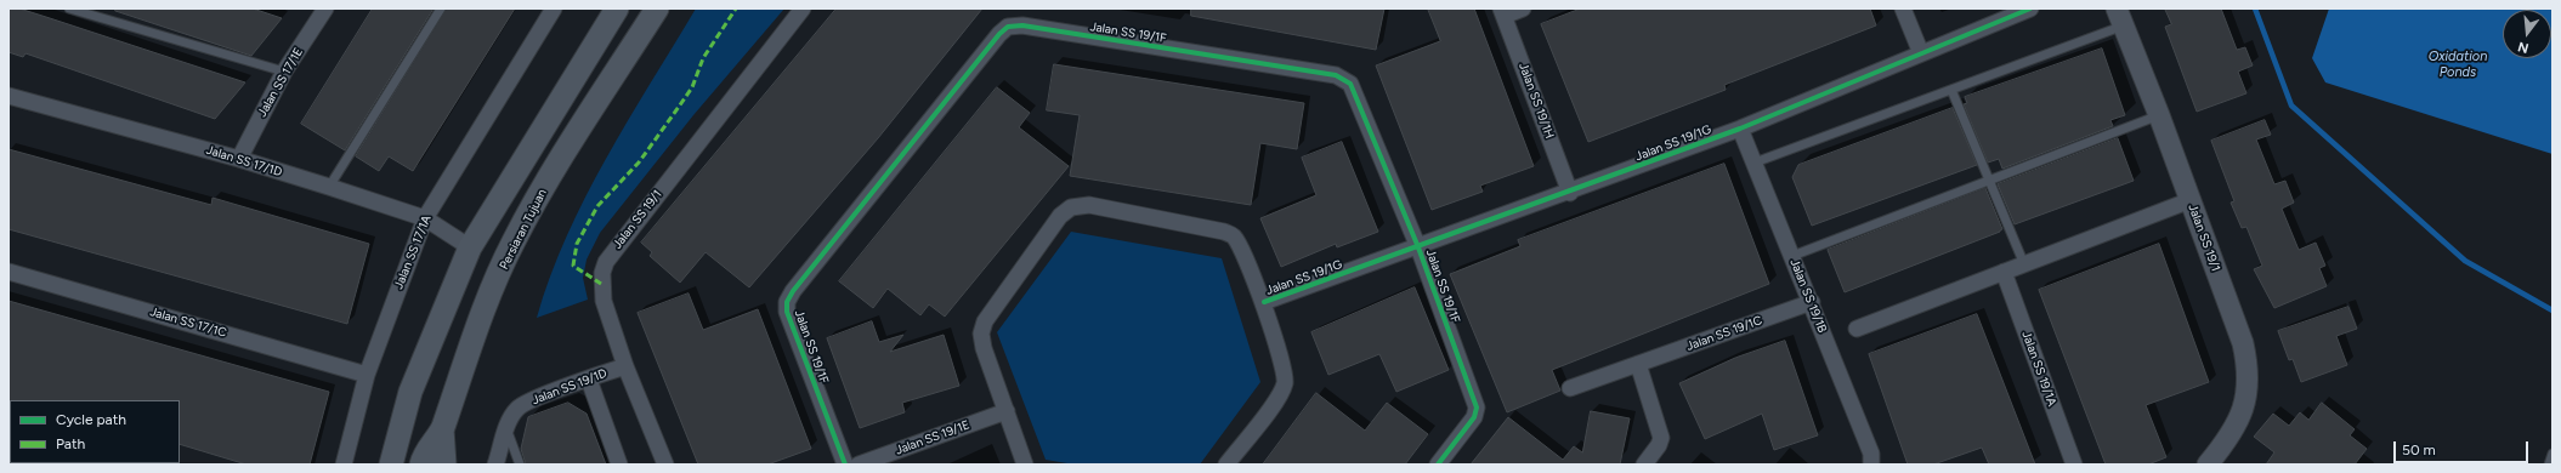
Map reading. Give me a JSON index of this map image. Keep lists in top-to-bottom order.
{
  "streets": {
    "main road": ["Persiaran Tujuan"],
    "street": [
      "Jalan SS 19/1F",
      "Jalan SS 17/1E",
      "Jalan SS 19/1H",
      "Jalan SS 19/1G",
      "Jalan SS 17/1D",
      "Jalan SS 19/1",
      "Jalan SS 17/1A",
      "Jalan SS 19/1B",
      "Jalan SS 17/1C",
      "Jalan SS 19/1C",
      "Jalan SS 19/1A",
      "Jalan SS 19/1D",
      "Jalan SS 19/1E"
    ]
  },
  "crossings": [
    ["Jalan SS 19/1F", "Jalan SS 19/1G"],
    ["Jalan SS 17/1E", "Jalan SS 17/1D"],
    ["Jalan SS 19/1H", "Jalan SS 19/1G"],
    ["Jalan SS 19/1G", "Jalan SS 19/1B"],
    ["Jalan SS 19/1G", "Jalan SS 19/1E"],
    ["Jalan SS 17/1D", "Jalan SS 17/1A"],
    ["Jalan SS 19/1", "Jalan SS 19/1D"],
    ["Jalan SS 17/1A", "Jalan SS 17/1C"],
    ["Jalan SS 19/1B", "Jalan SS 19/1C"]
  ],
  "water": ["Oxidation Ponds"],
  "legend": ["Cycle path", "Path"],
  "scale_bar": "50 m",
  "north": "bottom"
}
